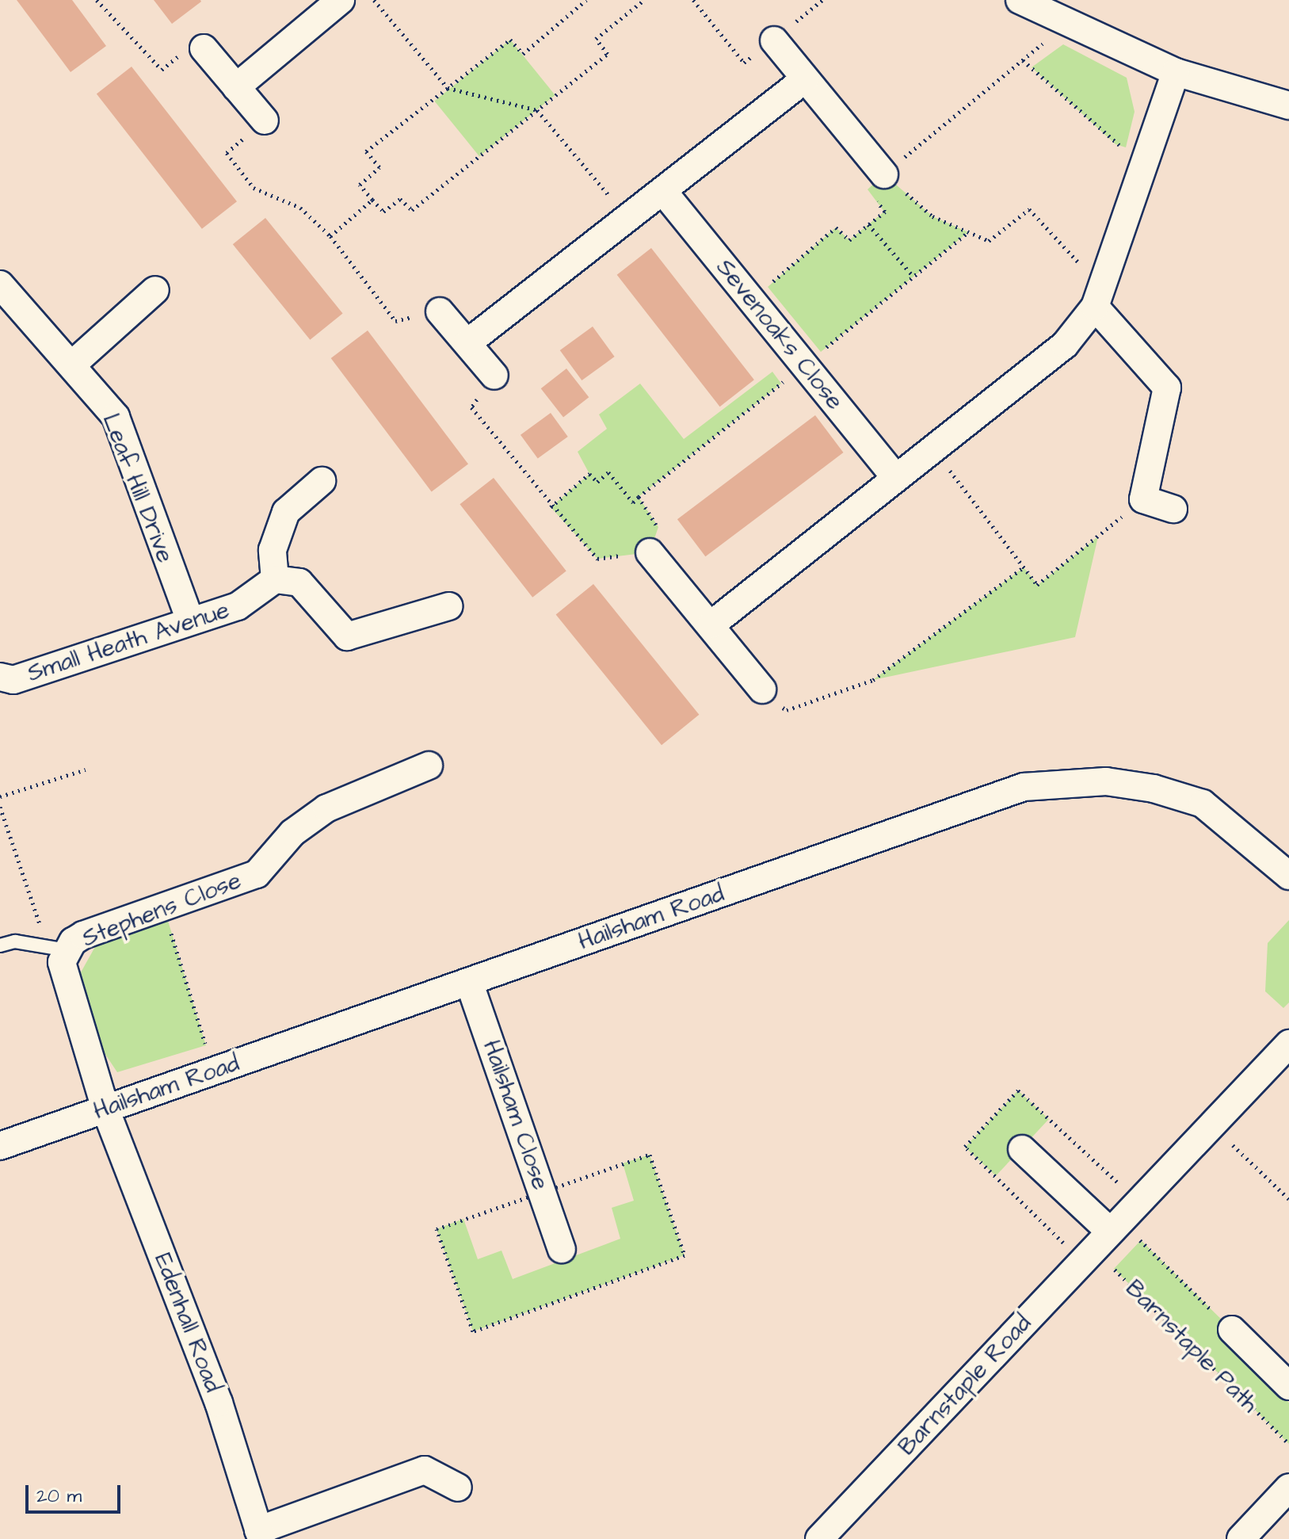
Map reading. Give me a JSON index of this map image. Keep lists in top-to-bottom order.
{
  "streets": {
    "street": [
      "Sevenoaks Close",
      "Leaf Hill Drive",
      "Small Heath Avenue",
      "Stephens Close",
      "Hailsham Road",
      "Hailsham Close",
      "Edenhall Road",
      "Barnstaple Path",
      "Barnstaple Road"
    ]
  },
  "crossings": [
    ["Leaf Hill Drive", "Small Heath Avenue"],
    ["Stephens Close", "Hailsham Road"],
    ["Stephens Close", "Edenhall Road"],
    ["Hailsham Road", "Hailsham Close"],
    ["Hailsham Road", "Edenhall Road"],
    ["Barnstaple Path", "Barnstaple Road"]
  ],
  "scale_bar": "20 m"
}
